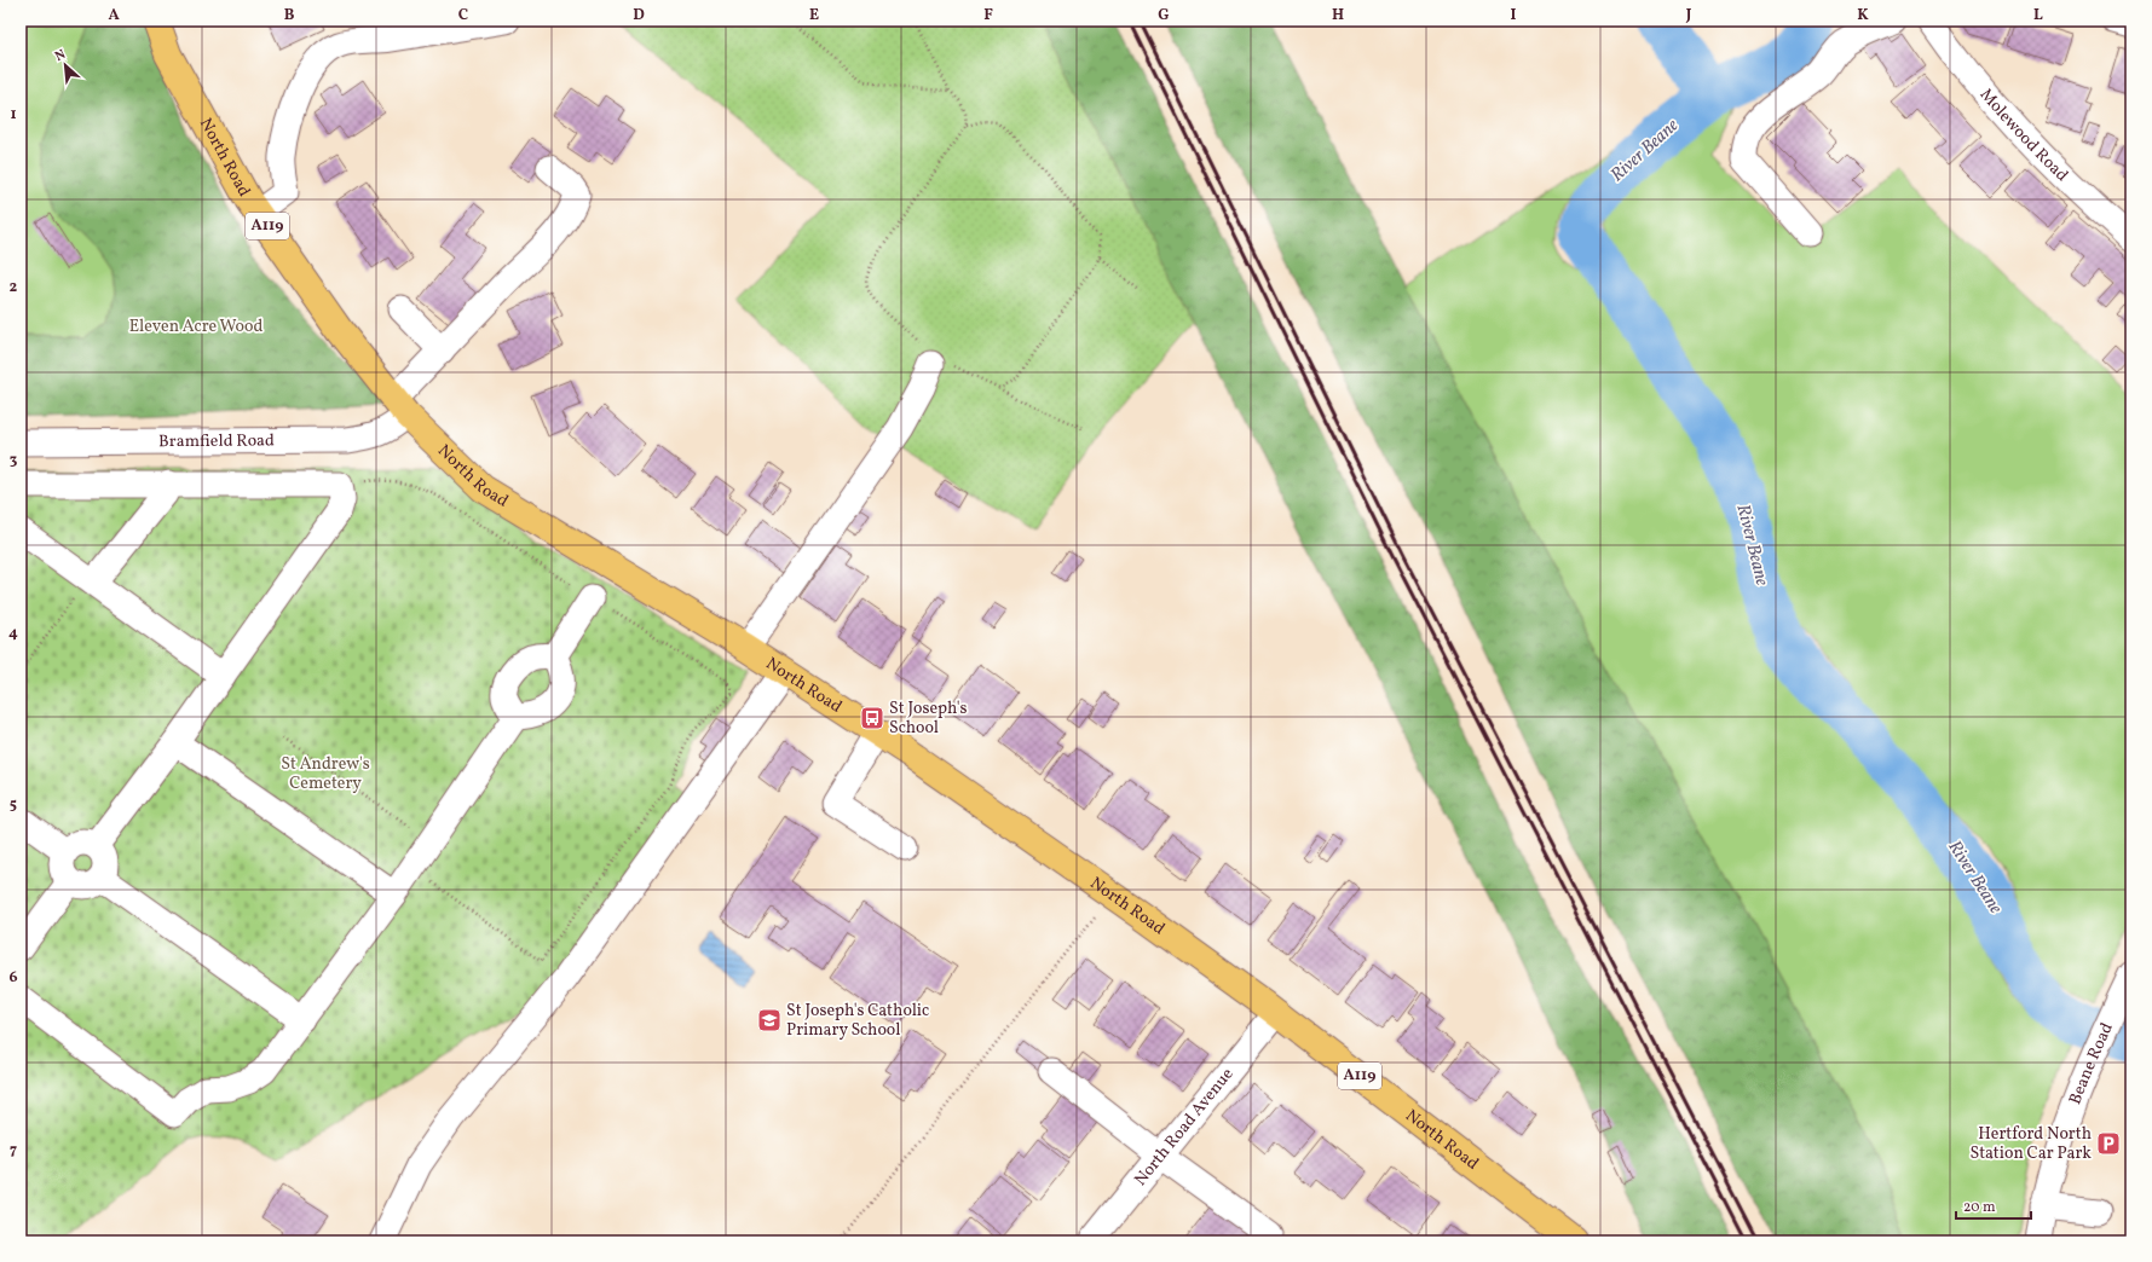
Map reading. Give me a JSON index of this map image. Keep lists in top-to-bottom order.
{
  "streets": {
    "main road": ["North Road", "A119"],
    "street": [
      "Molewood Road",
      "Bramfield Road",
      "Beane Road",
      "North Road Avenue"
    ]
  },
  "crossings": [
    ["North Road", "Bramfield Road"],
    ["North Road", "North Road Avenue"]
  ],
  "water": ["River Beane"],
  "parks": ["Eleven Acre Wood", "St Andrew's Cemetery"],
  "places": {
    "bus stop": ["St Joseph's School"],
    "school or university": ["St Joseph's Catholic Primary School"],
    "parking": ["Hertford North Station Car Park"]
  },
  "scale_bar": "20 m",
  "north": "top left",
  "grid": {
    "columns": [
      "A",
      "B",
      "C",
      "D",
      "E",
      "F",
      "G",
      "H",
      "I",
      "J",
      "K",
      "L"
    ],
    "rows": [
      "1",
      "2",
      "3",
      "4",
      "5",
      "6",
      "7"
    ]
  }
}
